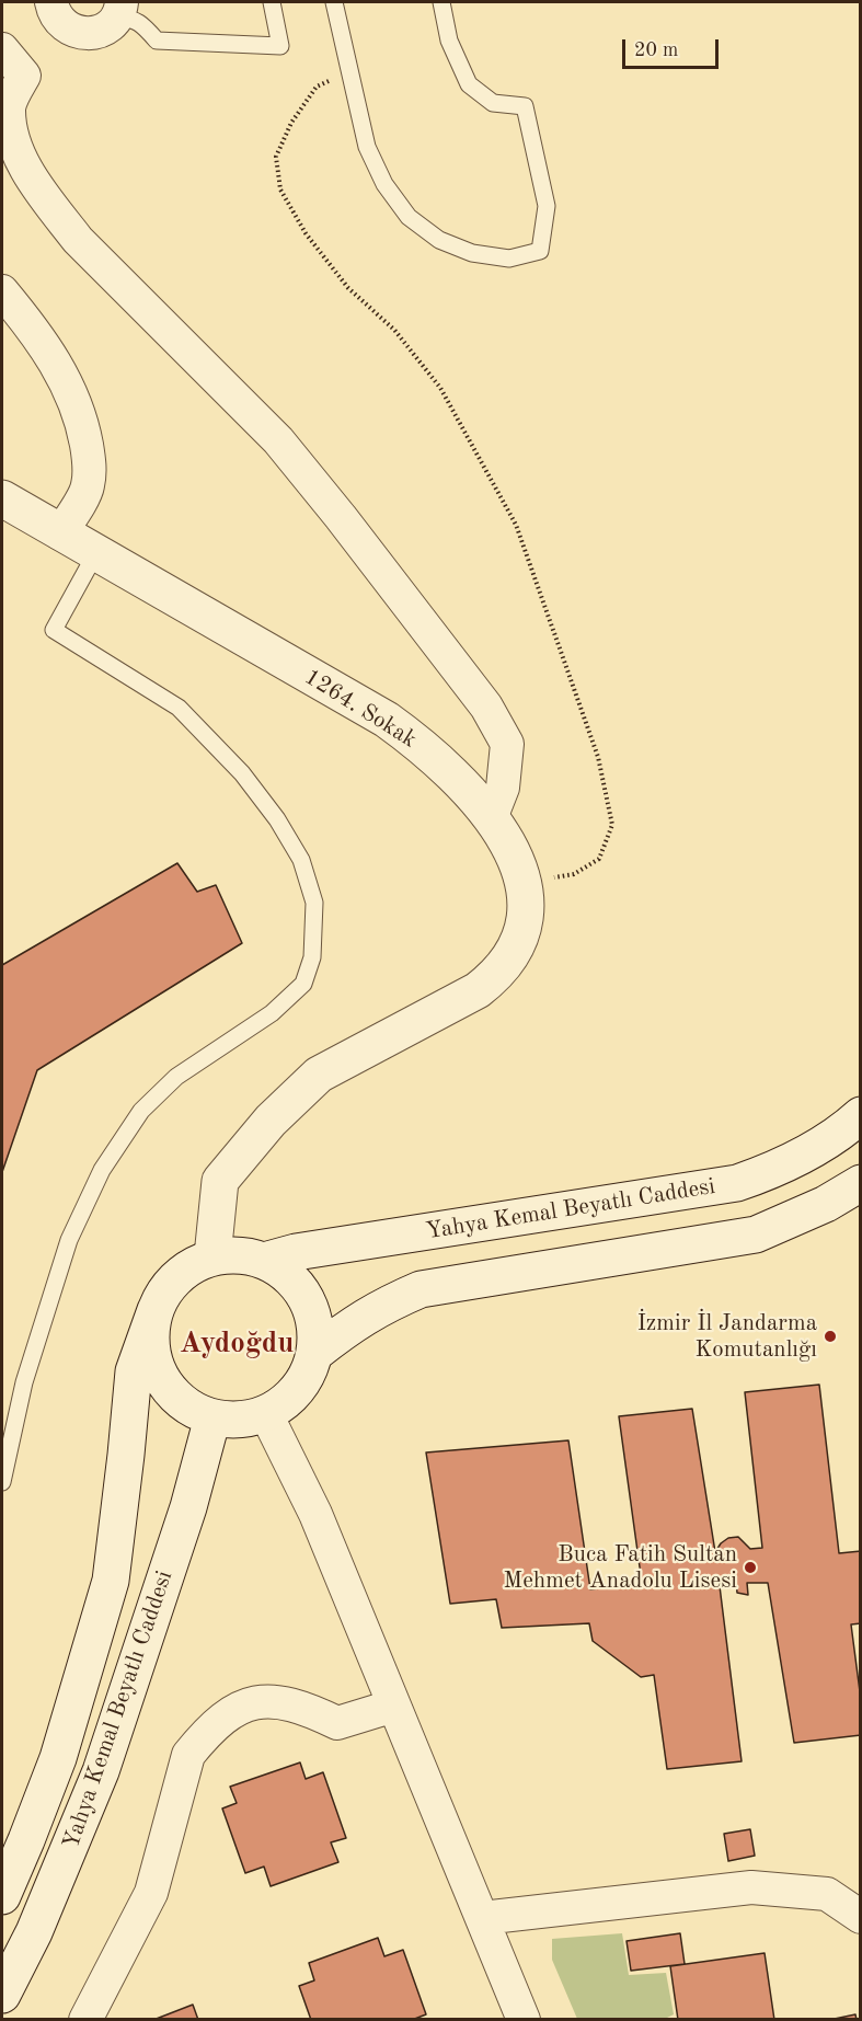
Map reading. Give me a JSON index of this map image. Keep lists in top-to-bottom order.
{
  "streets": {
    "main road": ["1264. Sokak", "Yahya Kemal Beyatlı Caddesi"]
  },
  "crossings": [
    ["1264. Sokak", "Yahya Kemal Beyatlı Caddesi"]
  ],
  "districts": ["Aydoğdu"],
  "places": ["İzmir İl Jandarma Komutanlığı", "Buca Fatih Sultan Mehmet Anadolu Lisesi"],
  "scale_bar": "20 m"
}
